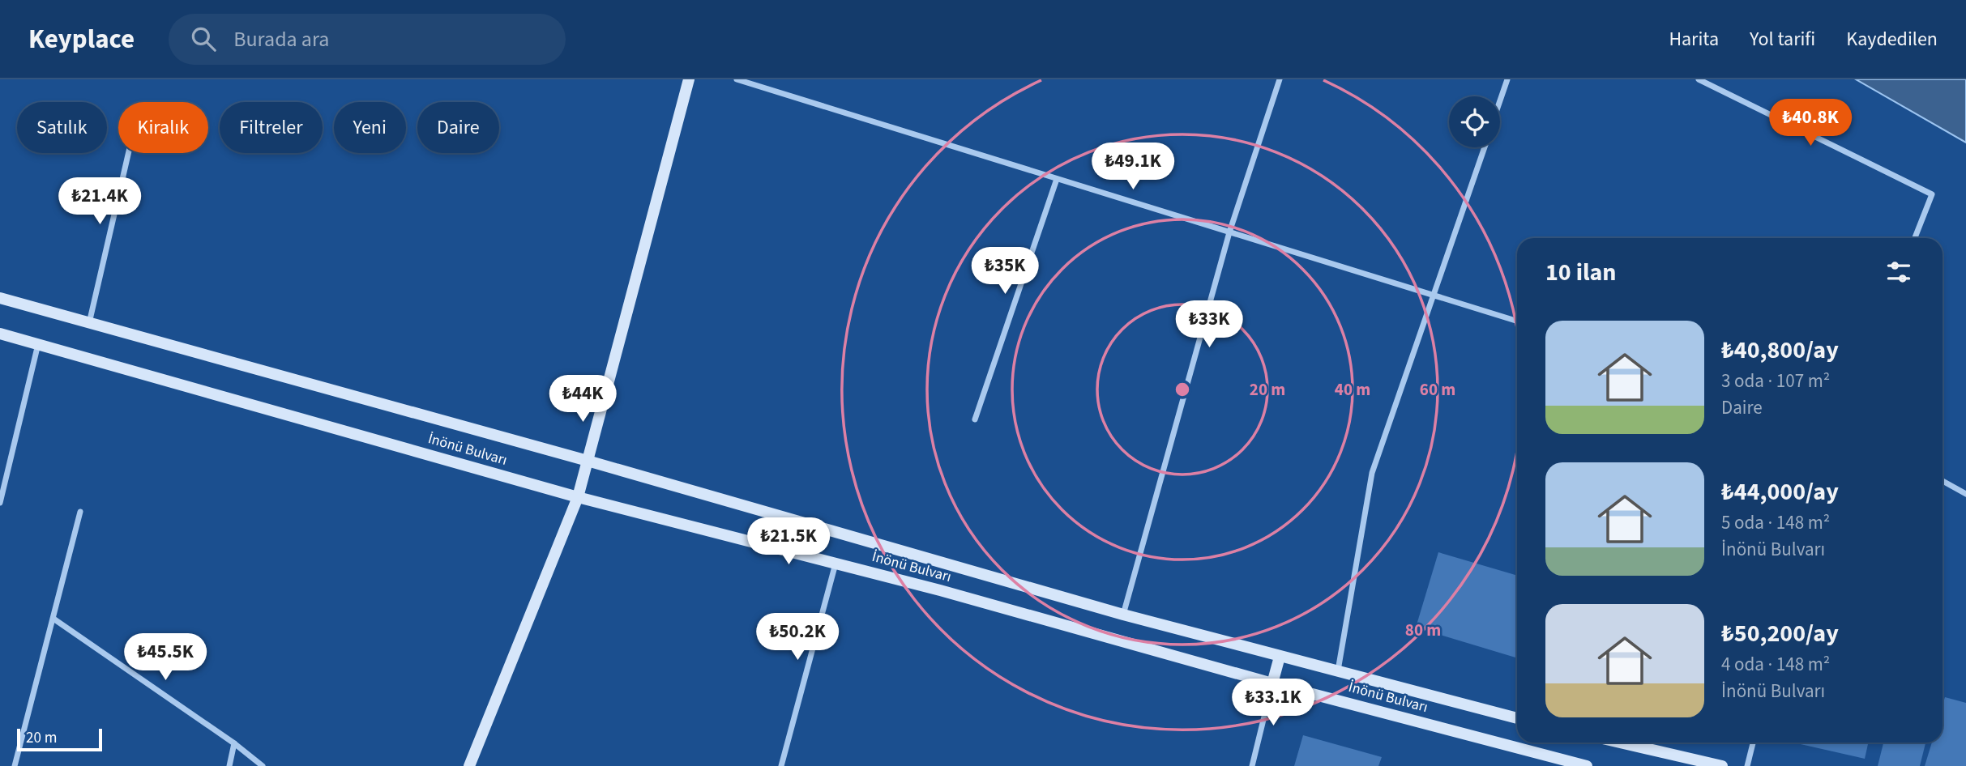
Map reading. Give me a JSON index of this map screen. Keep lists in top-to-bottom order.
{
  "streets": {
    "main road": ["İnönü Bulvarı"]
  },
  "scale_bar": "20 m",
  "page": {
    "header": "Keyplace",
    "search": "Burada ara",
    "nav": ["Harita", "Yol tarifi", "Kaydedilen"],
    "price": [
      "₺40.8K",
      "₺49.1K",
      "₺21.4K",
      "₺35K",
      "₺33K",
      "₺44K",
      "₺21.5K",
      "₺50.2K",
      "₺45.5K",
      "₺33.1K"
    ],
    "chip": [
      "Satılık",
      "Kiralık",
      "Filtreler",
      "Yeni",
      "Daire"
    ],
    "heading": "10 ilan",
    "list": [
      {
        "name": "₺40,800/ay",
        "note": "3 oda · 107 m² · Daire"
      },
      {
        "name": "₺44,000/ay",
        "note": "5 oda · 148 m² · İnönü Bulvarı"
      },
      {
        "name": "₺50,200/ay",
        "note": "4 oda · 148 m² · İnönü Bulvarı"
      }
    ],
    "scale": "20 m"
  },
  "rings": [
    "20 m",
    "40 m",
    "60 m",
    "80 m"
  ]
}
